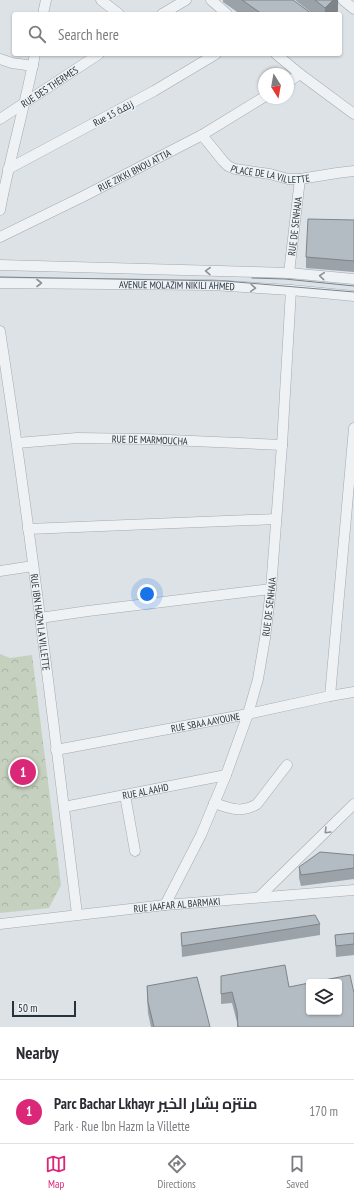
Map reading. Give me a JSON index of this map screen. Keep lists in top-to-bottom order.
{
  "streets": {
    "street": [
      "RUE DES THERMES",
      "Rue 15 زنقة",
      "RUE ZIKKI BNOU ATTIA",
      "PLACE DE LA VILLETTE",
      "RUE DE SENHAJA",
      "AVENUE MOLAZIM NIKILI AHMED",
      "RUE DE MARMOUCHA",
      "RUE IBN HAZM LA VILLETTE",
      "RUE SBAA AAYOUNE",
      "RUE AL AAHD",
      "RUE JAAFAR AL BARMAKI"
    ]
  },
  "crossings": [
    ["RUE ZIKKI BNOU ATTIA", "PLACE DE LA VILLETTE"],
    ["PLACE DE LA VILLETTE", "RUE DE SENHAJA"],
    ["RUE DE SENHAJA", "AVENUE MOLAZIM NIKILI AHMED"],
    ["RUE DE SENHAJA", "RUE DE MARMOUCHA"],
    ["RUE DE SENHAJA", "RUE SBAA AAYOUNE"],
    ["RUE DE SENHAJA", "RUE AL AAHD"],
    ["RUE DE SENHAJA", "RUE JAAFAR AL BARMAKI"],
    ["RUE DE MARMOUCHA", "RUE IBN HAZM LA VILLETTE"],
    ["RUE IBN HAZM LA VILLETTE", "RUE SBAA AAYOUNE"],
    ["RUE IBN HAZM LA VILLETTE", "RUE AL AAHD"],
    ["RUE IBN HAZM LA VILLETTE", "RUE JAAFAR AL BARMAKI"]
  ],
  "scale_bar": "50 m",
  "north": "bottom",
  "page": {
    "search": "Search here",
    "pins": "1",
    "scale": "50 m",
    "heading": "Nearby",
    "list": [
      {
        "mark": "1",
        "name": "Parc Bachar Lkhayr منتزه بشار الخير",
        "note": "Park · Rue Ibn Hazm la Villette",
        "value": "170 m"
      }
    ],
    "nav": ["Map", "Directions", "Saved"]
  }
}
